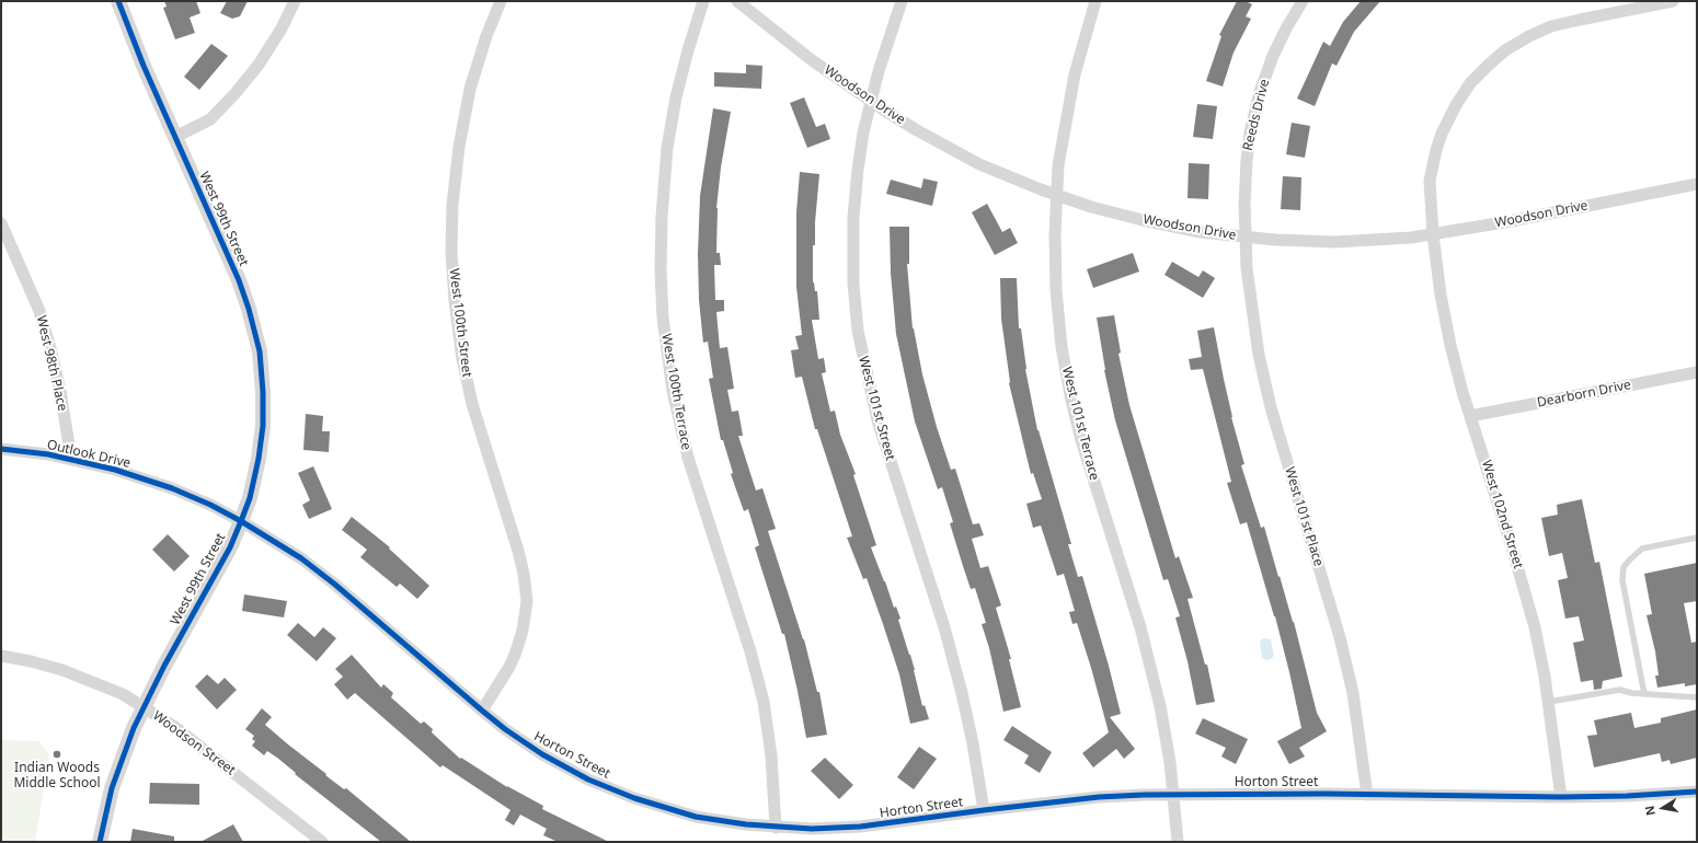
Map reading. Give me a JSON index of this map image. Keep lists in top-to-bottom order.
{
  "streets": {
    "street": [
      "Woodson Drive",
      "Reeds Drive",
      "West 99th Street",
      "West 100th Street",
      "West 98th Place",
      "West 100th Terrace",
      "Dearborn Drive",
      "West 101st Street",
      "West 101st Terrace",
      "Outlook Drive",
      "West 102nd Street",
      "West 101st Place",
      "Woodson Street",
      "Horton Street"
    ]
  },
  "crossings": [
    ["Woodson Drive", "Reeds Drive"],
    ["Woodson Drive", "West 101st Street"],
    ["Woodson Drive", "West 101st Terrace"],
    ["Woodson Drive", "West 102nd Street"],
    ["Woodson Drive", "West 101st Place"],
    ["Reeds Drive", "West 101st Place"],
    ["West 99th Street", "Outlook Drive"],
    ["West 99th Street", "Woodson Street"],
    ["West 99th Street", "Horton Street"],
    ["West 100th Street", "Horton Street"],
    ["West 98th Place", "Outlook Drive"],
    ["West 100th Terrace", "Horton Street"],
    ["Dearborn Drive", "West 102nd Street"],
    ["West 101st Street", "Horton Street"],
    ["West 101st Terrace", "Horton Street"],
    ["Outlook Drive", "Horton Street"],
    ["West 102nd Street", "Horton Street"],
    ["West 101st Place", "Horton Street"]
  ],
  "places": ["Indian Woods Middle School"],
  "north": "left"
}
